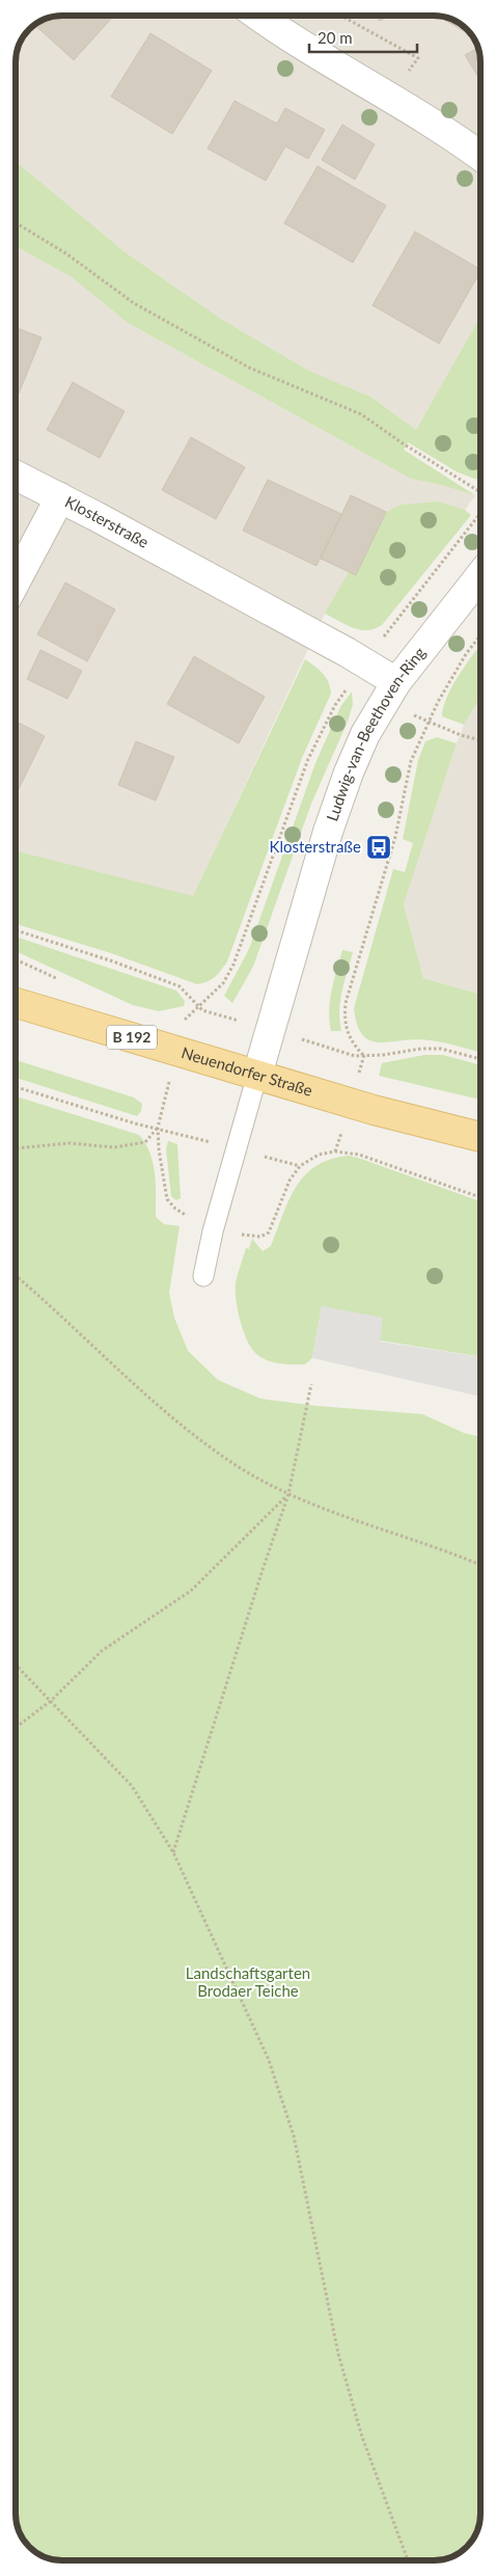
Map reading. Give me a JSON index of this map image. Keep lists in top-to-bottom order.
{
  "streets": {
    "main road": ["B 192", "Neuendorfer Straße"],
    "street": ["Klosterstraße", "Ludwig-van-Beethoven-Ring"]
  },
  "crossings": [
    ["Klosterstraße", "Ludwig-van-Beethoven-Ring"],
    ["Ludwig-van-Beethoven-Ring", "Neuendorfer Straße"]
  ],
  "parks": ["Landschaftsgarten Brodaer Teiche"],
  "places": {
    "bus stop": ["Klosterstraße"]
  },
  "scale_bar": "20 m"
}
